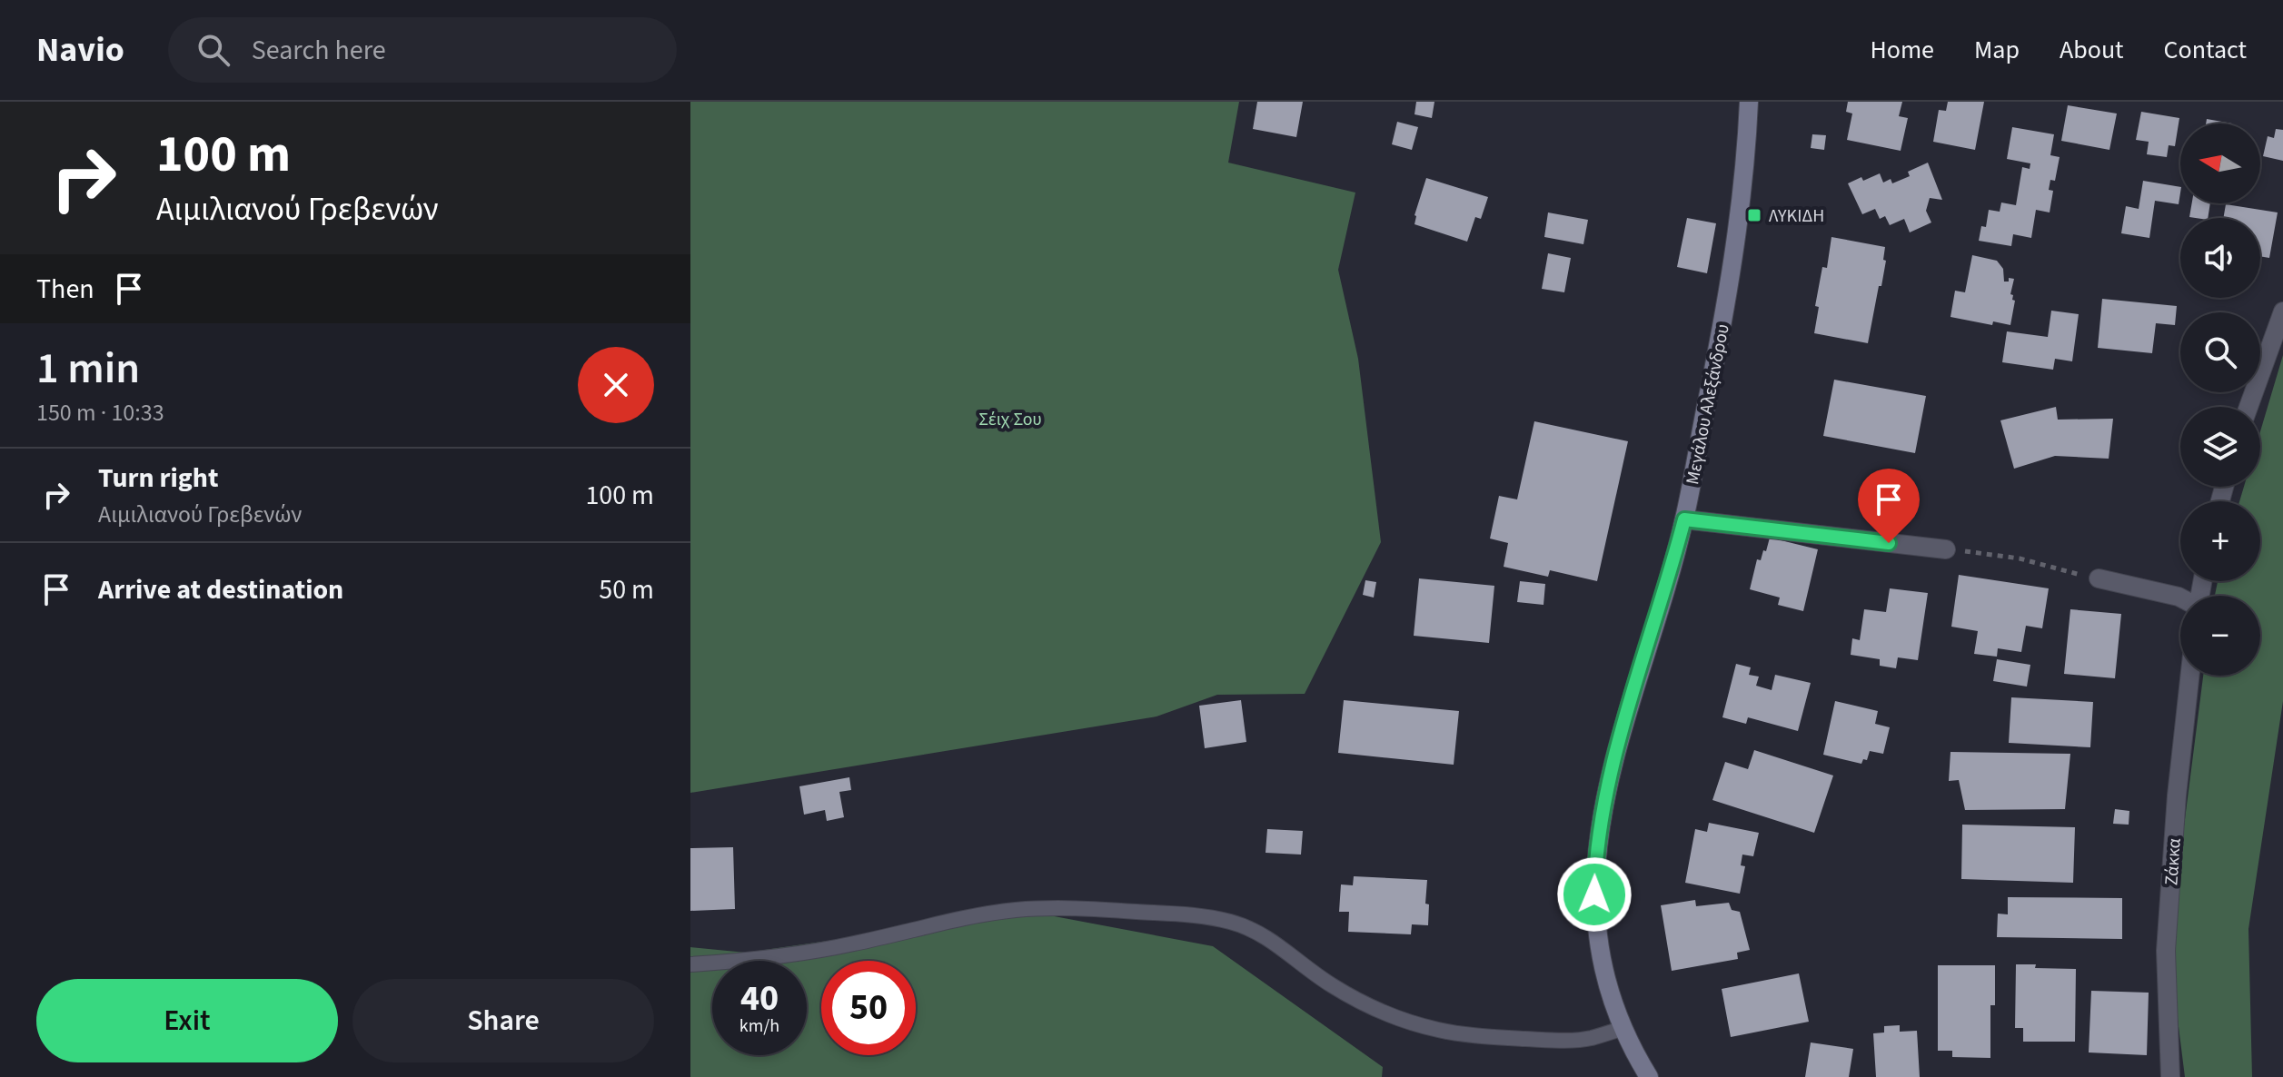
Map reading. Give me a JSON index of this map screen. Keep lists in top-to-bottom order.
{
  "streets": {
    "main road": ["Μεγάλου Αλεξάνδρου"],
    "street": ["Ζάκκα"]
  },
  "parks": ["Σέιχ Σου"],
  "places": {
    "transit": ["ΛΥΚΙΔΗ"]
  },
  "north": "left",
  "page": {
    "header": "Navio",
    "search": "Search here",
    "nav": [
      "Home",
      "Map",
      "About",
      "Contact"
    ],
    "turn": ["100 m", "Αιμιλιανού Γρεβενών"],
    "map_buttons": ["+", "−"],
    "then": "Then",
    "heading": ["1 min", "150 m · 10:33"],
    "list": [
      {
        "name": "Turn right",
        "note": "Αιμιλιανού Γρεβενών",
        "value": "100 m"
      },
      {
        "name": "Arrive at destination",
        "value": "50 m"
      }
    ],
    "speed": "40 km/h",
    "limit": "50",
    "buttons": ["Exit", "Share"]
  }
}
